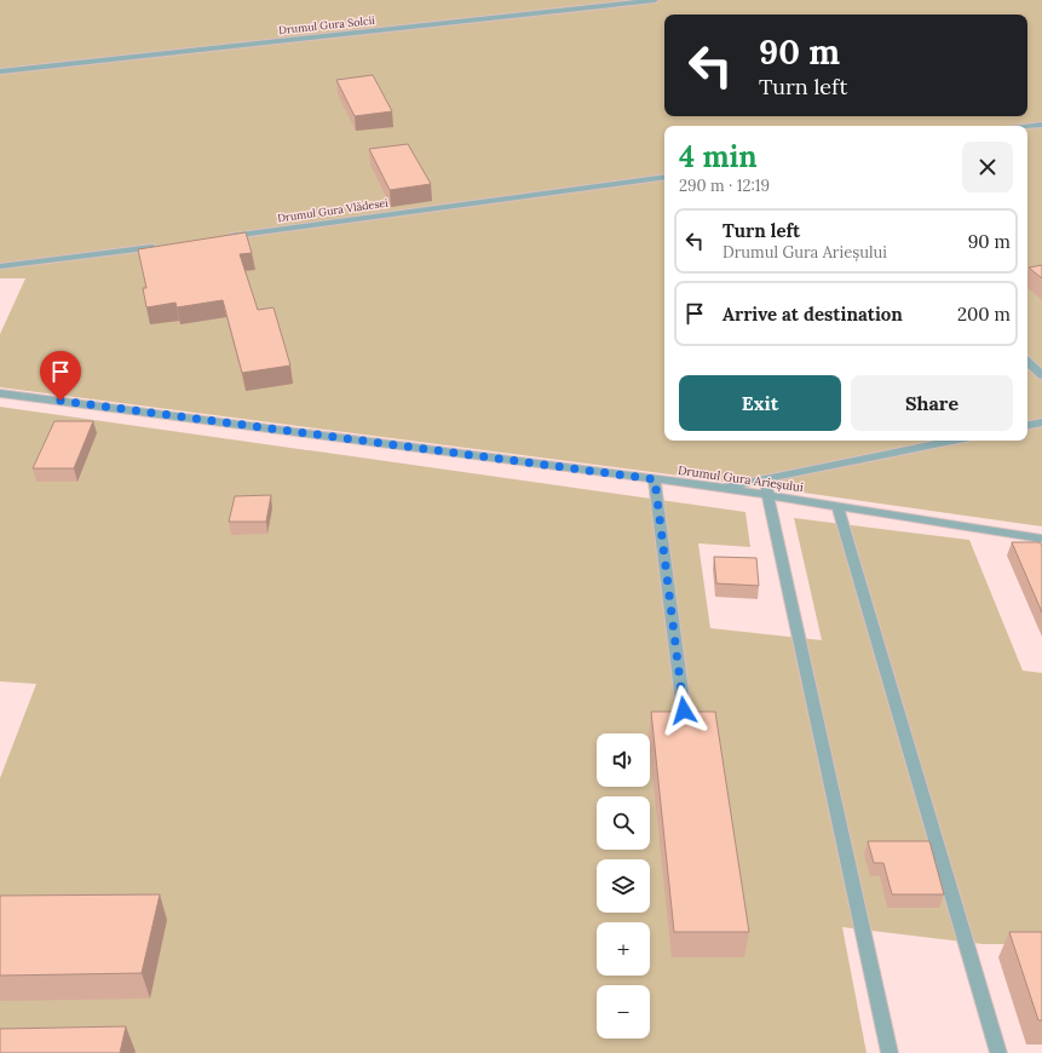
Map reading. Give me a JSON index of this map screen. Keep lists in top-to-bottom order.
{
  "streets": {
    "street": ["Drumul Gura Solcii", "Drumul Gura Vlădesei", "Drumul Gura Arieșului"]
  },
  "page": {
    "turn": ["90 m", "Turn left"],
    "heading": ["4 min", "290 m · 12:19"],
    "list": [
      {
        "name": "Turn left",
        "note": "Drumul Gura Arieșului",
        "value": "90 m"
      },
      {
        "name": "Arrive at destination",
        "value": "200 m"
      }
    ],
    "buttons": ["Exit", "Share"],
    "map_buttons": ["+", "−"]
  }
}
